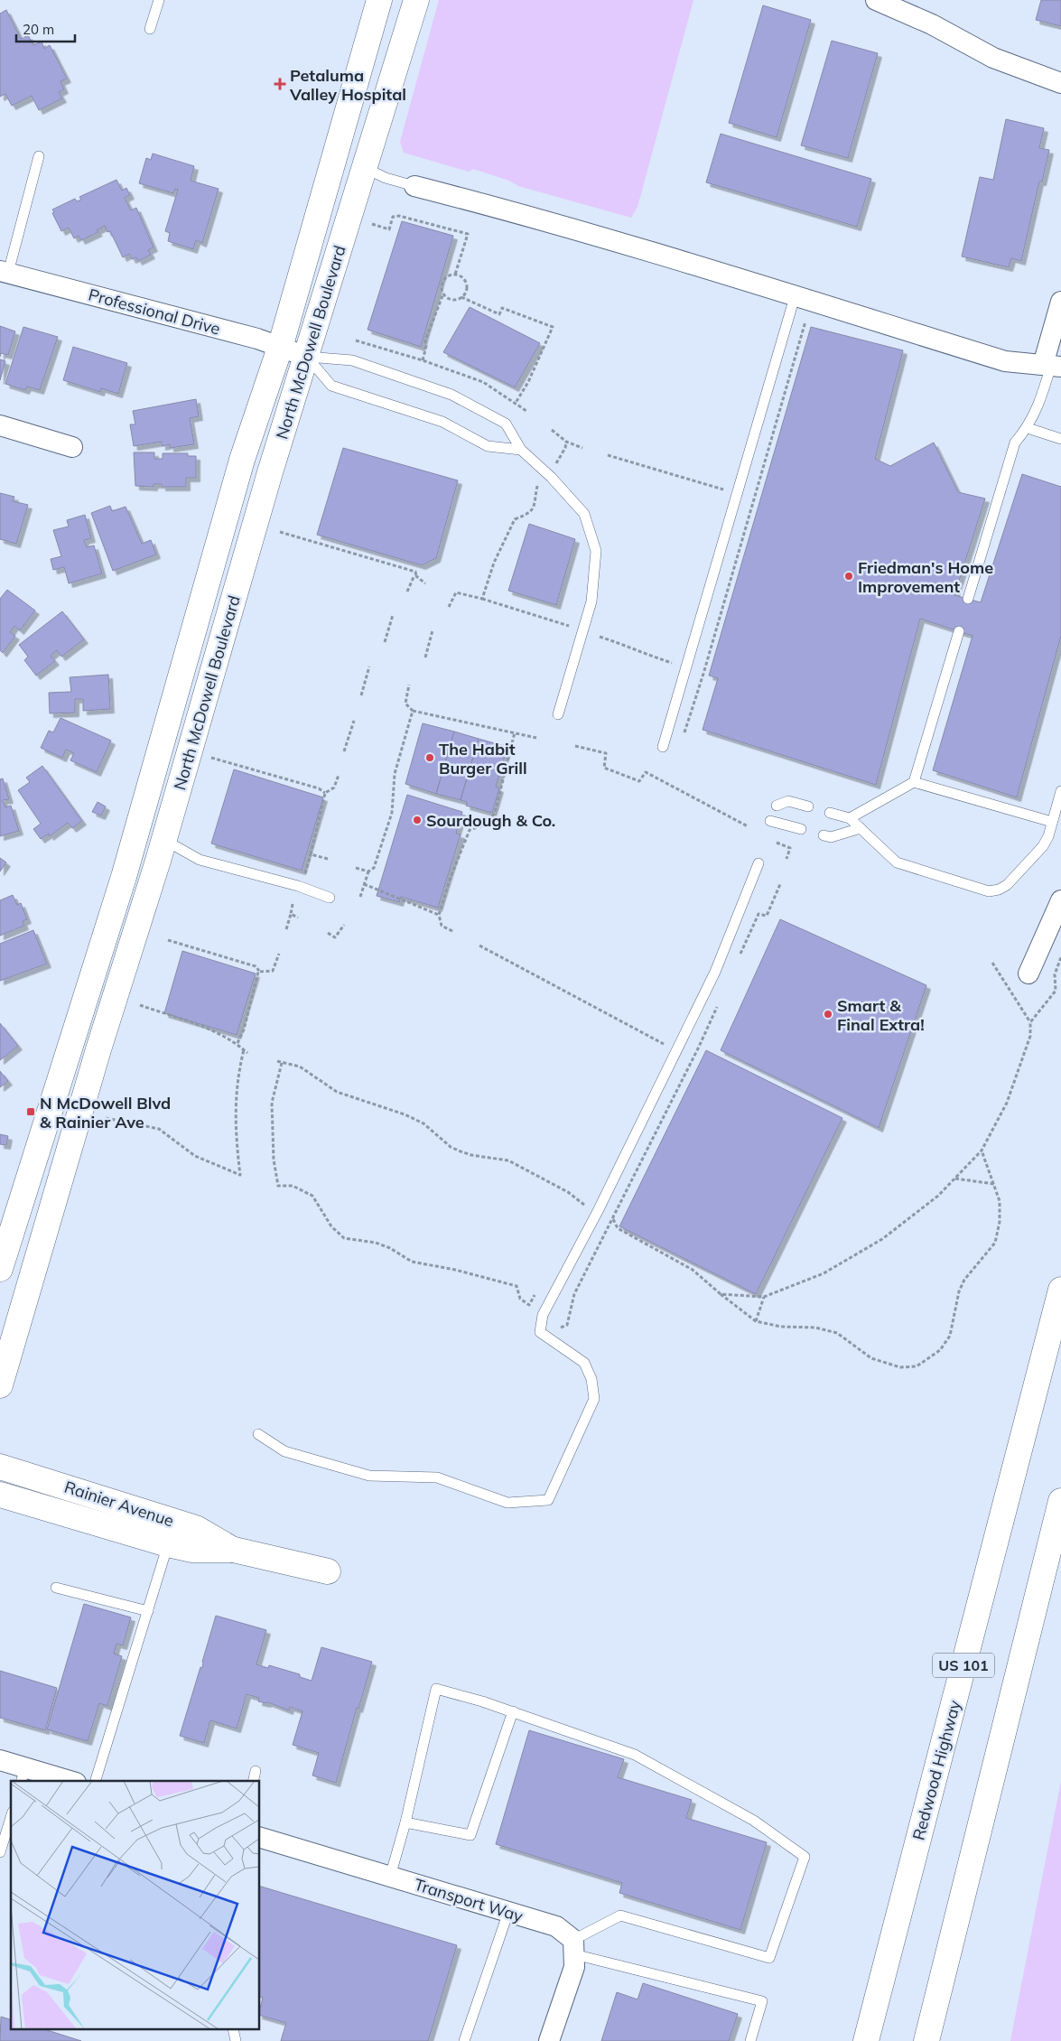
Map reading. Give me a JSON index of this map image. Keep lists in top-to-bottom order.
{
  "streets": {
    "main road": [
      "North McDowell Boulevard",
      "Rainier Avenue",
      "US 101",
      "Redwood Highway"
    ],
    "street": ["Professional Drive", "Transport Way"]
  },
  "crossings": [
    ["Professional Drive", "North McDowell Boulevard"]
  ],
  "places": {
    "health": ["Petaluma Valley Hospital"],
    "other": [
      "Friedman's Home Improvement",
      "The Habit Burger Grill",
      "Sourdough & Co.",
      "Smart & Final Extra!"
    ],
    "transit": ["N McDowell Blvd & Rainier Ave"]
  },
  "scale_bar": "20 m"
}
